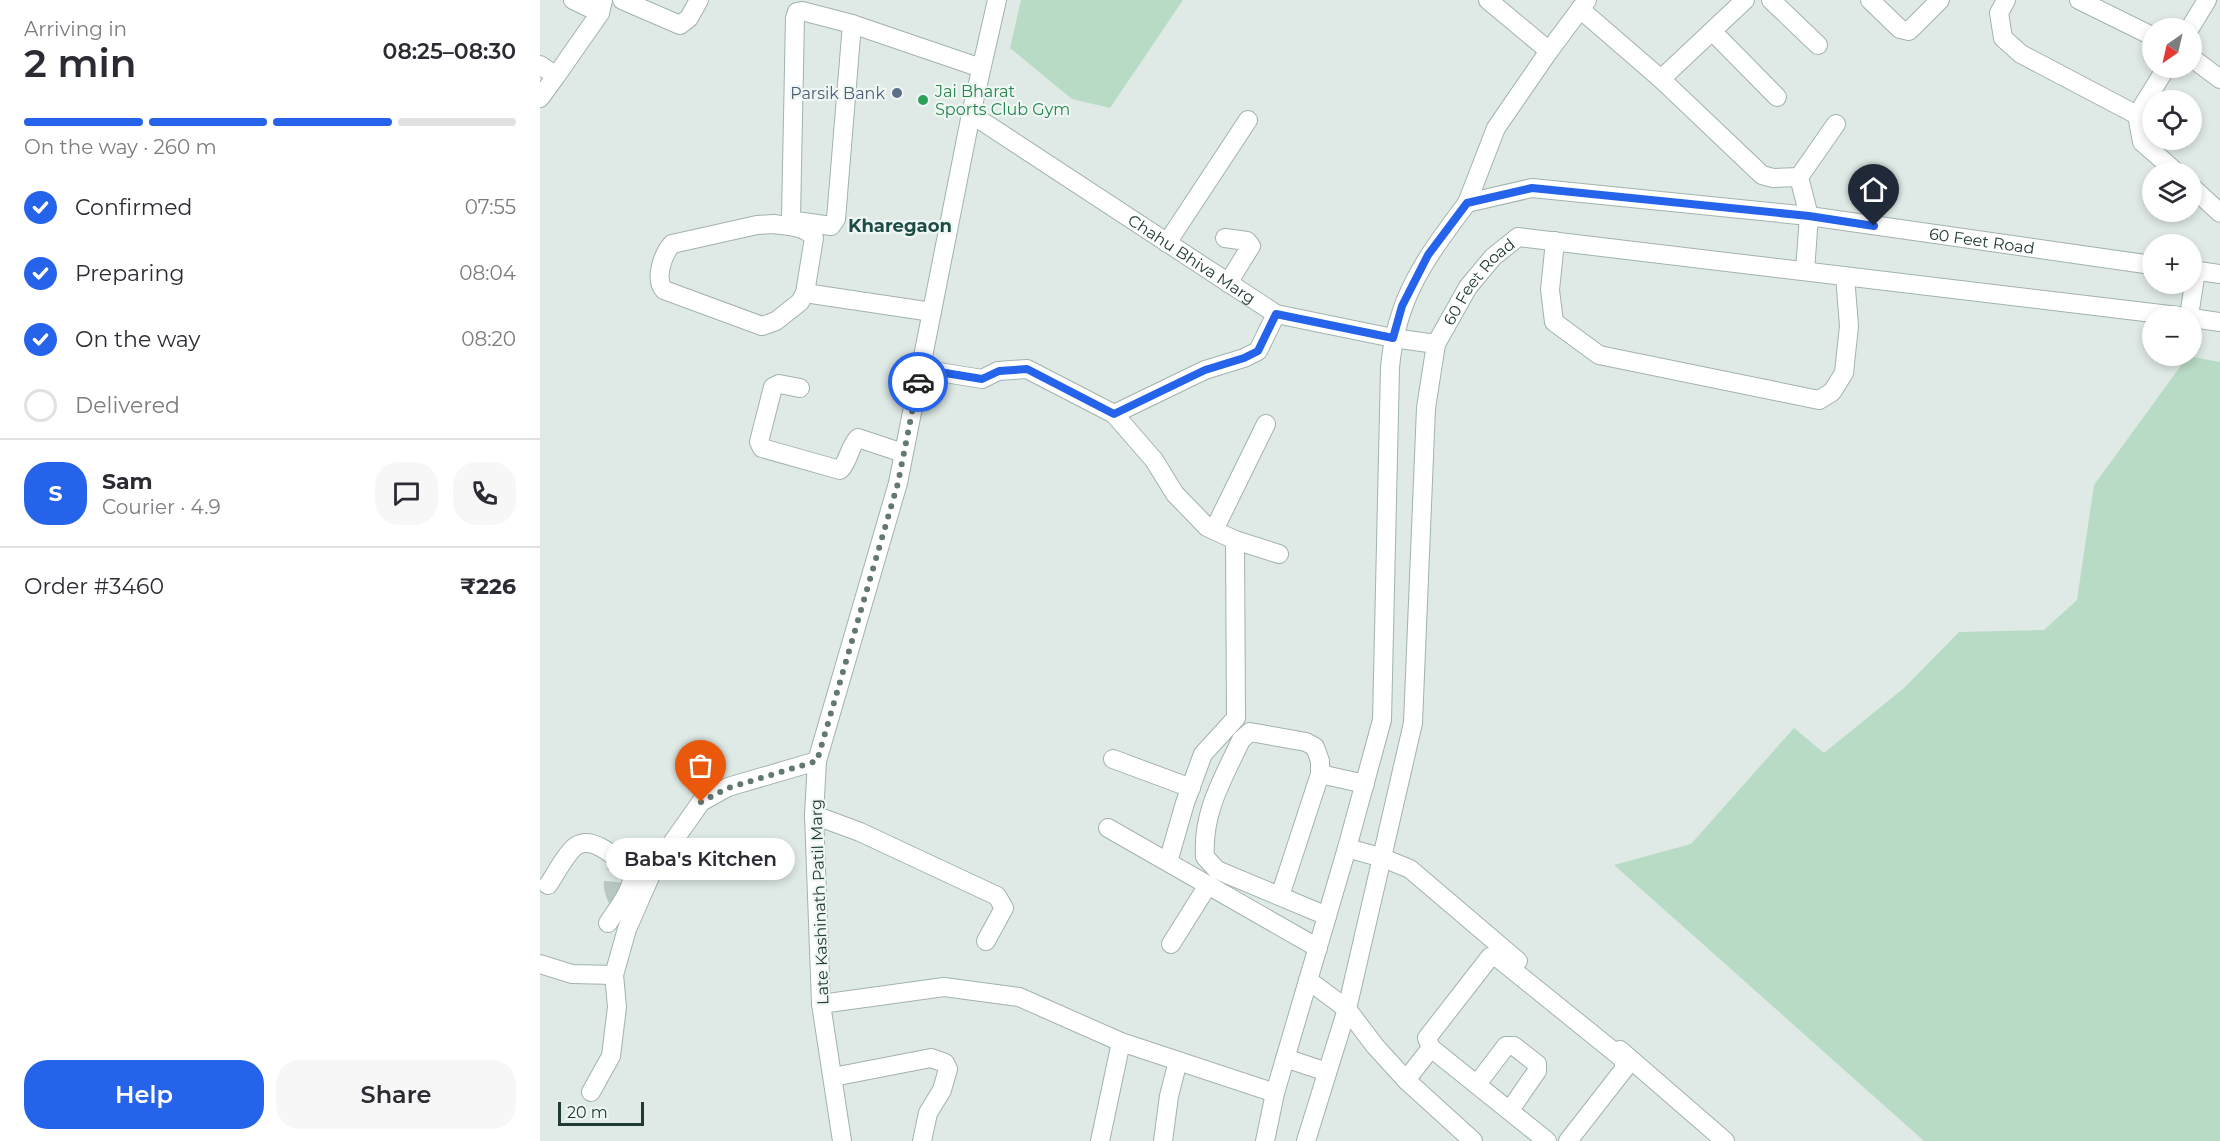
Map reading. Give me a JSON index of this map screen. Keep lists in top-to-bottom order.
{
  "streets": {
    "street": ["60 Feet Road", "Chahu Bhiva Marg", "Late Kashinath Patil Marg"]
  },
  "crossings": [
    ["60 Feet Road", "Chahu Bhiva Marg"],
    ["Chahu Bhiva Marg", "Late Kashinath Patil Marg"]
  ],
  "districts": ["Kharegaon"],
  "places": ["Parsik Bank", "Jai Bharat Sports Club Gym", "Baba's Kitchen"],
  "scale_bar": "20 m",
  "north": "bottom left",
  "page": {
    "heading": ["2 min", "Arriving in", "08:25–08:30"],
    "panel": [
      "Sam",
      "Courier · 4.9",
      "Order #3460",
      "₹226"
    ],
    "map_buttons": ["+", "−"],
    "bar": "On the way · 260 m",
    "list": [
      ["Confirmed", "07:55"],
      ["Preparing", "08:04"],
      ["On the way", "08:20"],
      "Delivered"
    ],
    "round": "S",
    "bubble": "Baba's Kitchen",
    "buttons": ["Help", "Share"],
    "scale": "20 m"
  }
}
